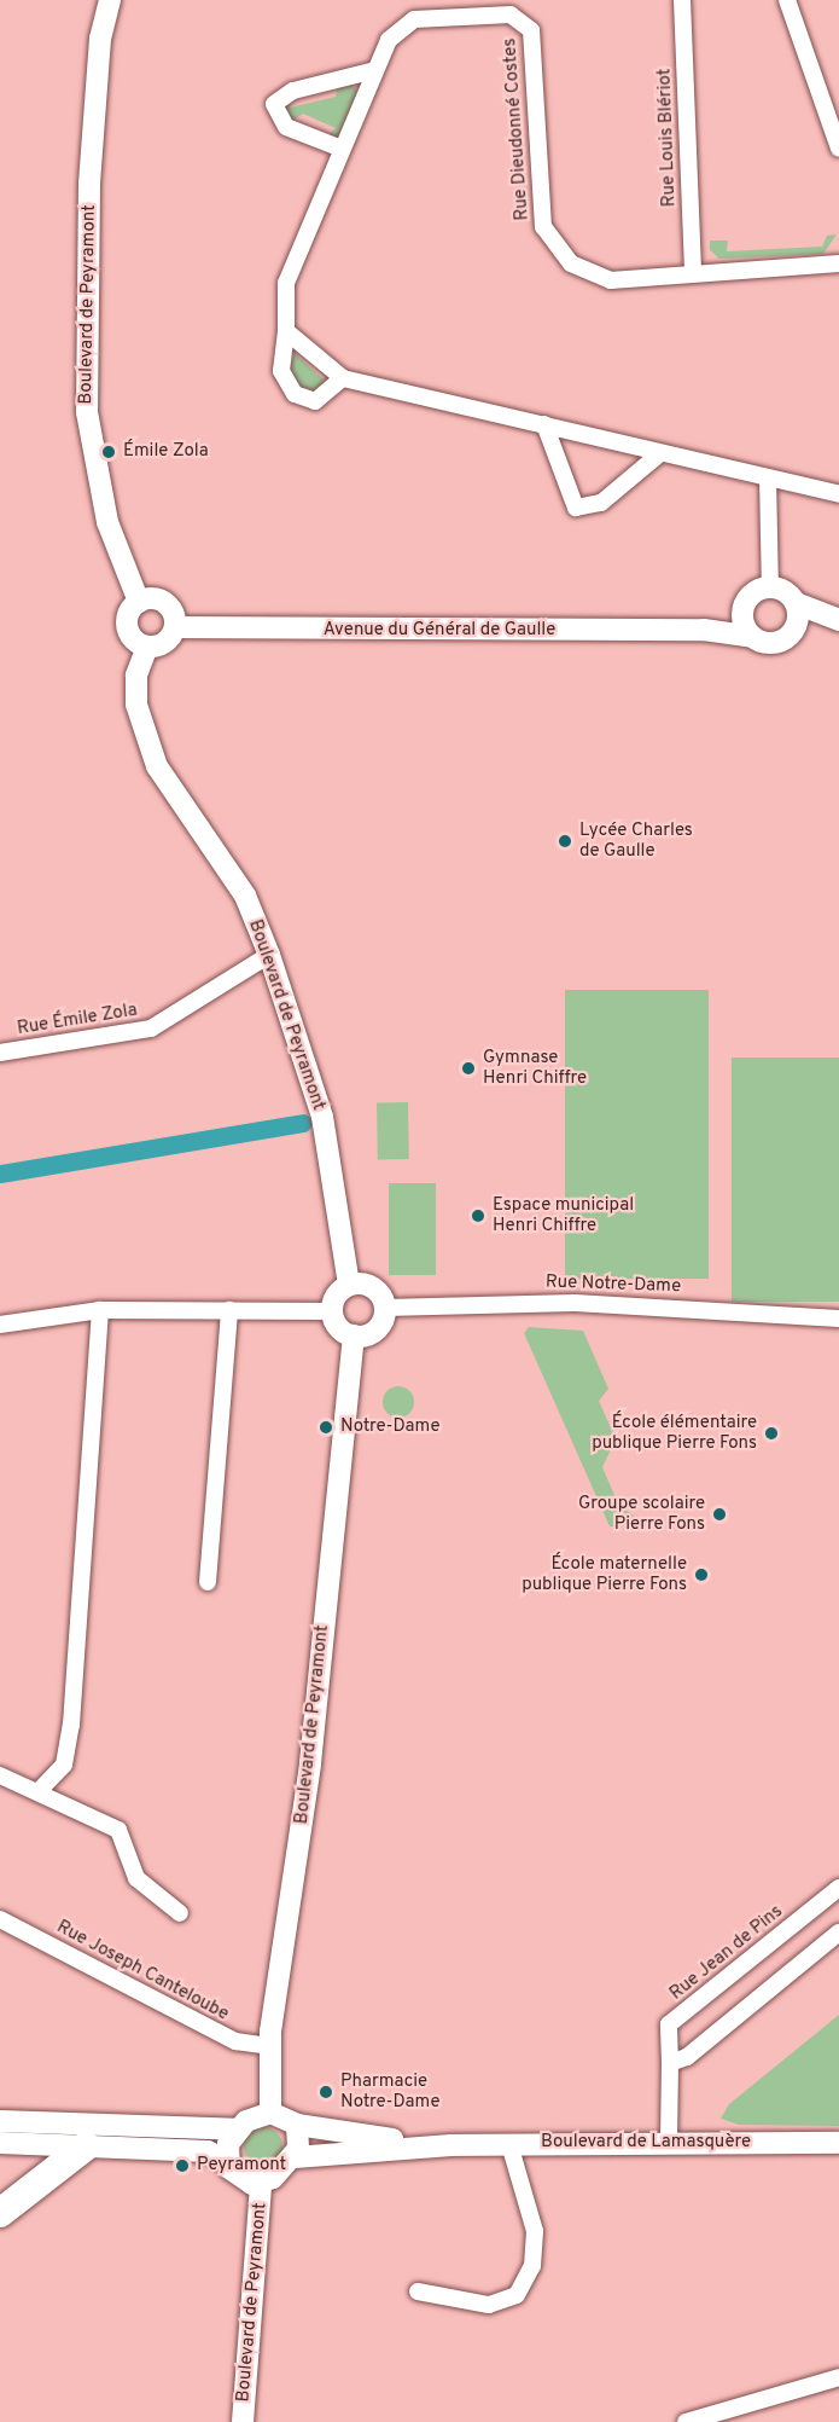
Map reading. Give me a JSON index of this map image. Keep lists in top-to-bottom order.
{
  "streets": {
    "street": [
      "Rue Dieudonné Costes",
      "Rue Louis Blériot",
      "Boulevard de Peyramont",
      "Avenue du Général de Gaulle",
      "Rue Émile Zola",
      "Rue Notre-Dame",
      "Rue Jean de Pins",
      "Rue Joseph Canteloube",
      "Boulevard de Lamasquère"
    ]
  },
  "crossings": [
    ["Rue Dieudonné Costes", "Rue Louis Blériot"],
    ["Boulevard de Peyramont", "Avenue du Général de Gaulle"],
    ["Boulevard de Peyramont", "Rue Émile Zola"],
    ["Boulevard de Peyramont", "Rue Notre-Dame"],
    ["Boulevard de Peyramont", "Rue Joseph Canteloube"],
    ["Boulevard de Peyramont", "Boulevard de Lamasquère"],
    ["Rue Jean de Pins", "Boulevard de Lamasquère"]
  ],
  "places": [
    "Émile Zola",
    "Lycée Charles de Gaulle",
    "Gymnase Henri Chiffre",
    "Espace municipal Henri Chiffre",
    "Notre-Dame",
    "École élémentaire publique Pierre Fons",
    "Groupe scolaire Pierre Fons",
    "École maternelle publique Pierre Fons",
    "Pharmacie Notre-Dame",
    "Peyramont"
  ]
}
